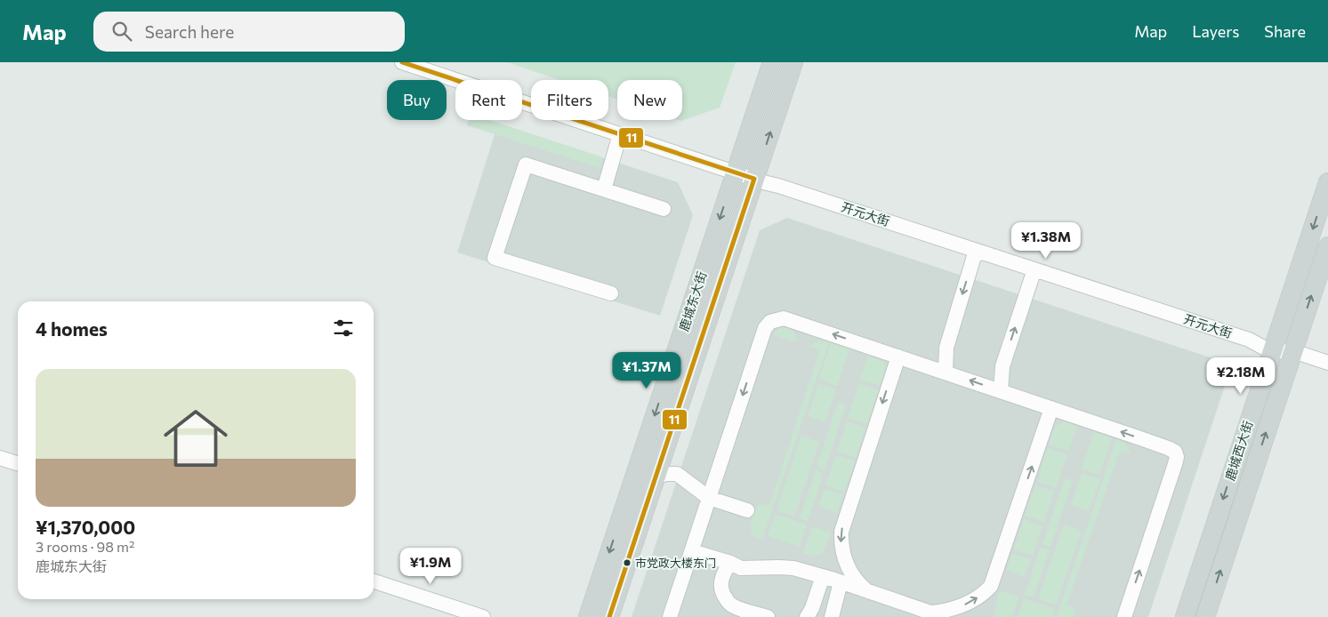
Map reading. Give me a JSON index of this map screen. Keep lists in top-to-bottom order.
{
  "streets": {
    "main road": ["鹿城东大街", "鹿城西大街"],
    "street": ["开元大街"]
  },
  "crossings": [
    ["开元大街", "鹿城东大街"],
    ["开元大街", "鹿城西大街"]
  ],
  "places": ["市党政大楼东门"],
  "lines": ["transit line 11"],
  "page": {
    "header": "Map",
    "search": "Search here",
    "nav": ["Map", "Layers", "Share"],
    "chip": [
      "Buy",
      "Rent",
      "Filters",
      "New"
    ],
    "price": [
      "¥1.38M",
      "¥1.37M",
      "¥2.18M",
      "¥1.9M"
    ],
    "heading": "4 homes",
    "list": [
      {
        "name": "¥1,370,000",
        "note": "3 rooms · 98 m² · 鹿城东大街"
      }
    ]
  }
}
